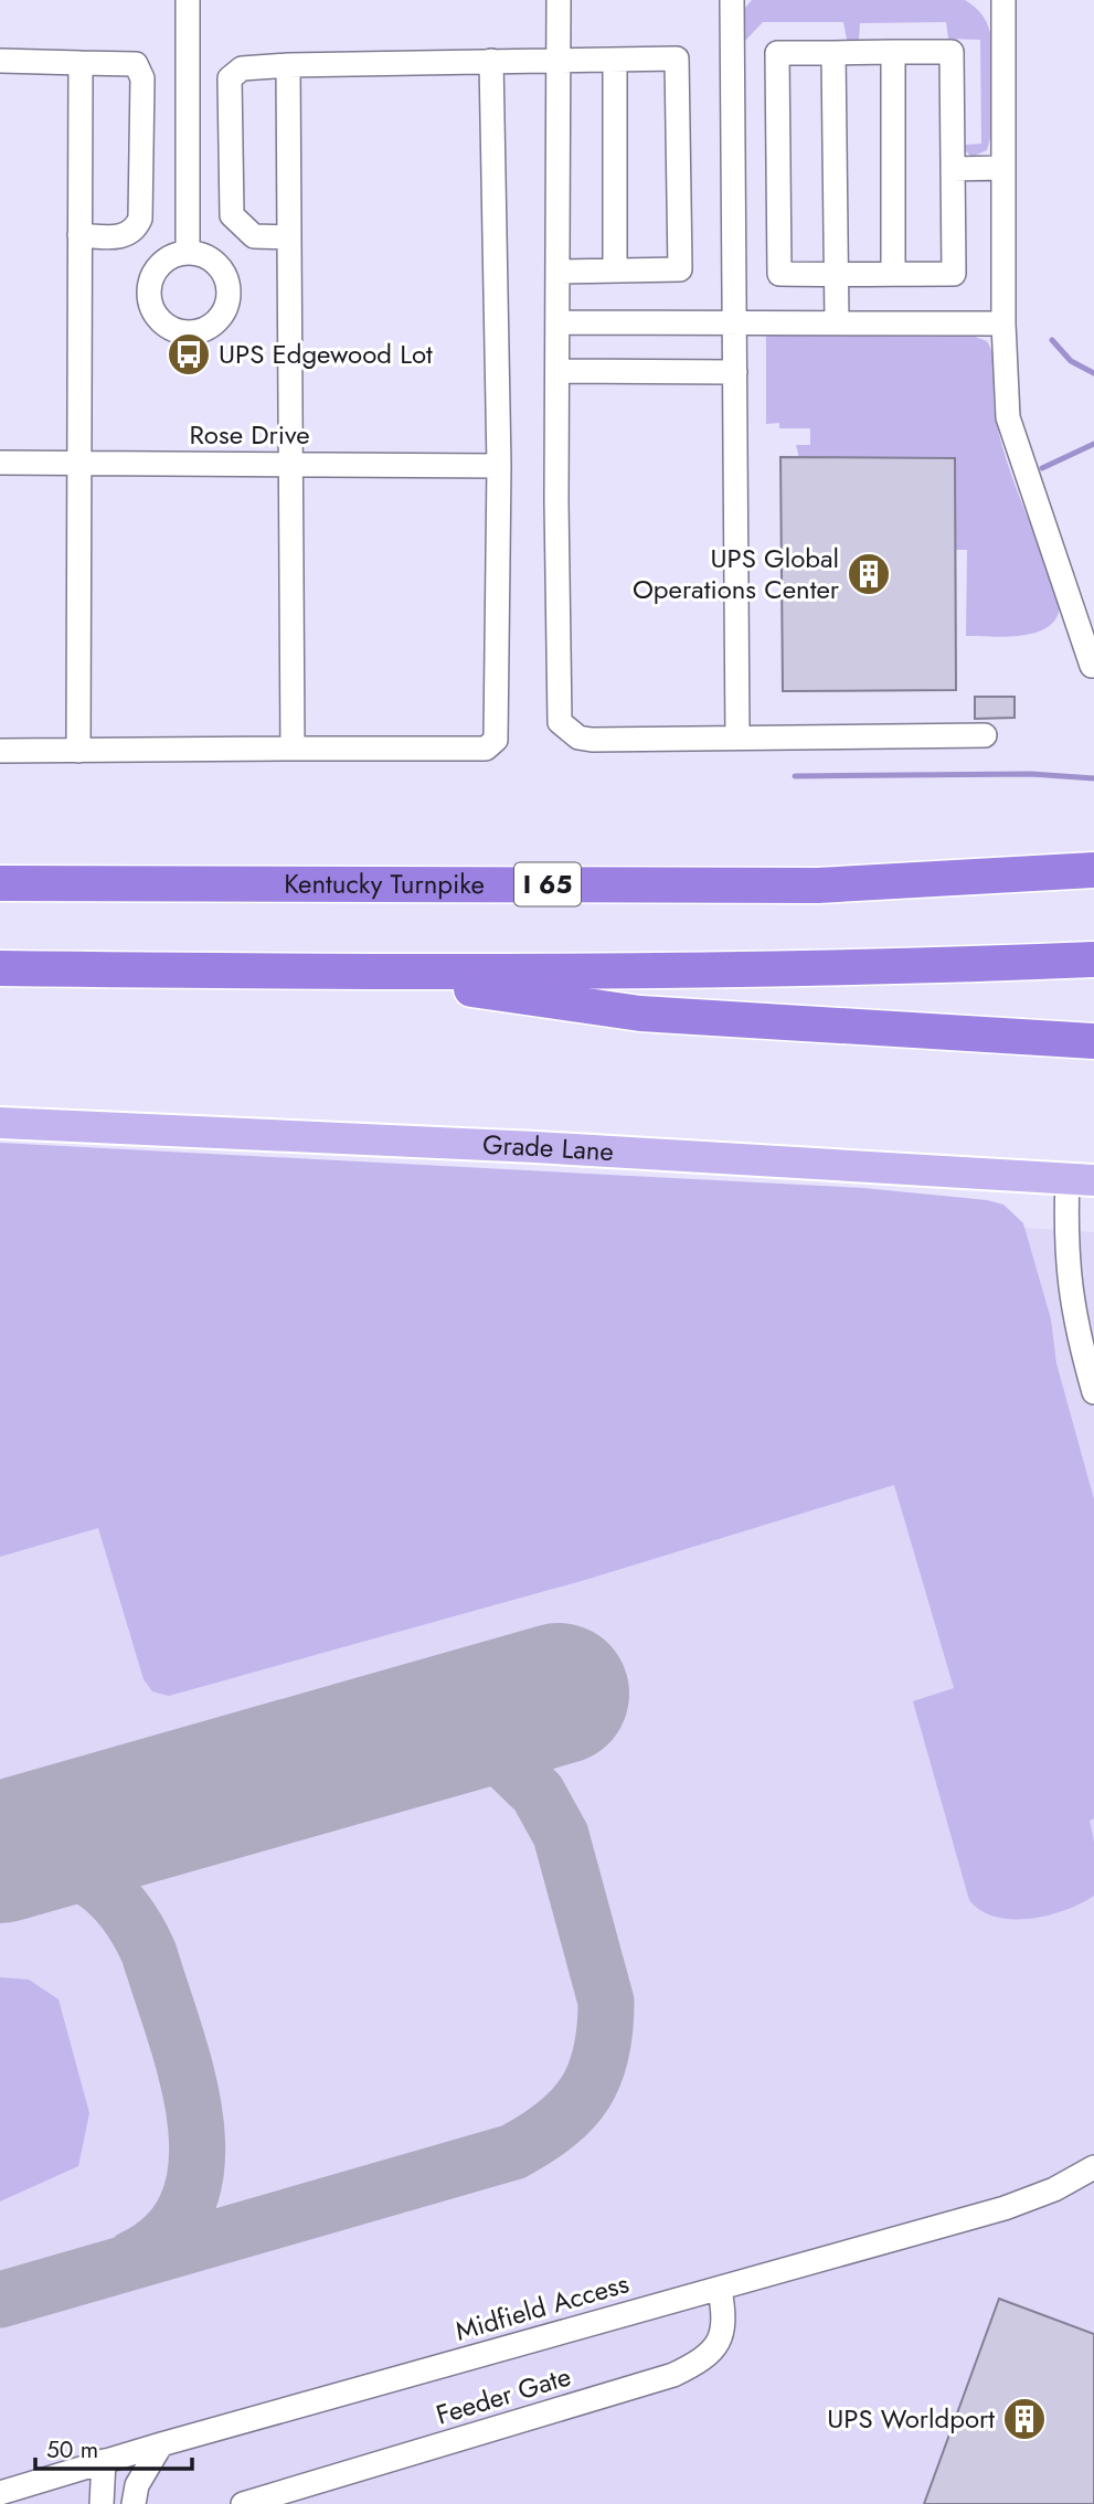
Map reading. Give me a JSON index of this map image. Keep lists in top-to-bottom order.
{
  "streets": {
    "highway": ["Kentucky Turnpike", "I 65"],
    "main road": ["Grade Lane"],
    "street": ["Rose Drive", "Midfield Access", "Feeder Gate"]
  },
  "crossings": [
    ["Midfield Access", "Feeder Gate"]
  ],
  "places": {
    "bus stop": ["UPS Edgewood Lot"],
    "building": ["UPS Global Operations Center", "UPS Worldport"]
  },
  "scale_bar": "50 m"
}
